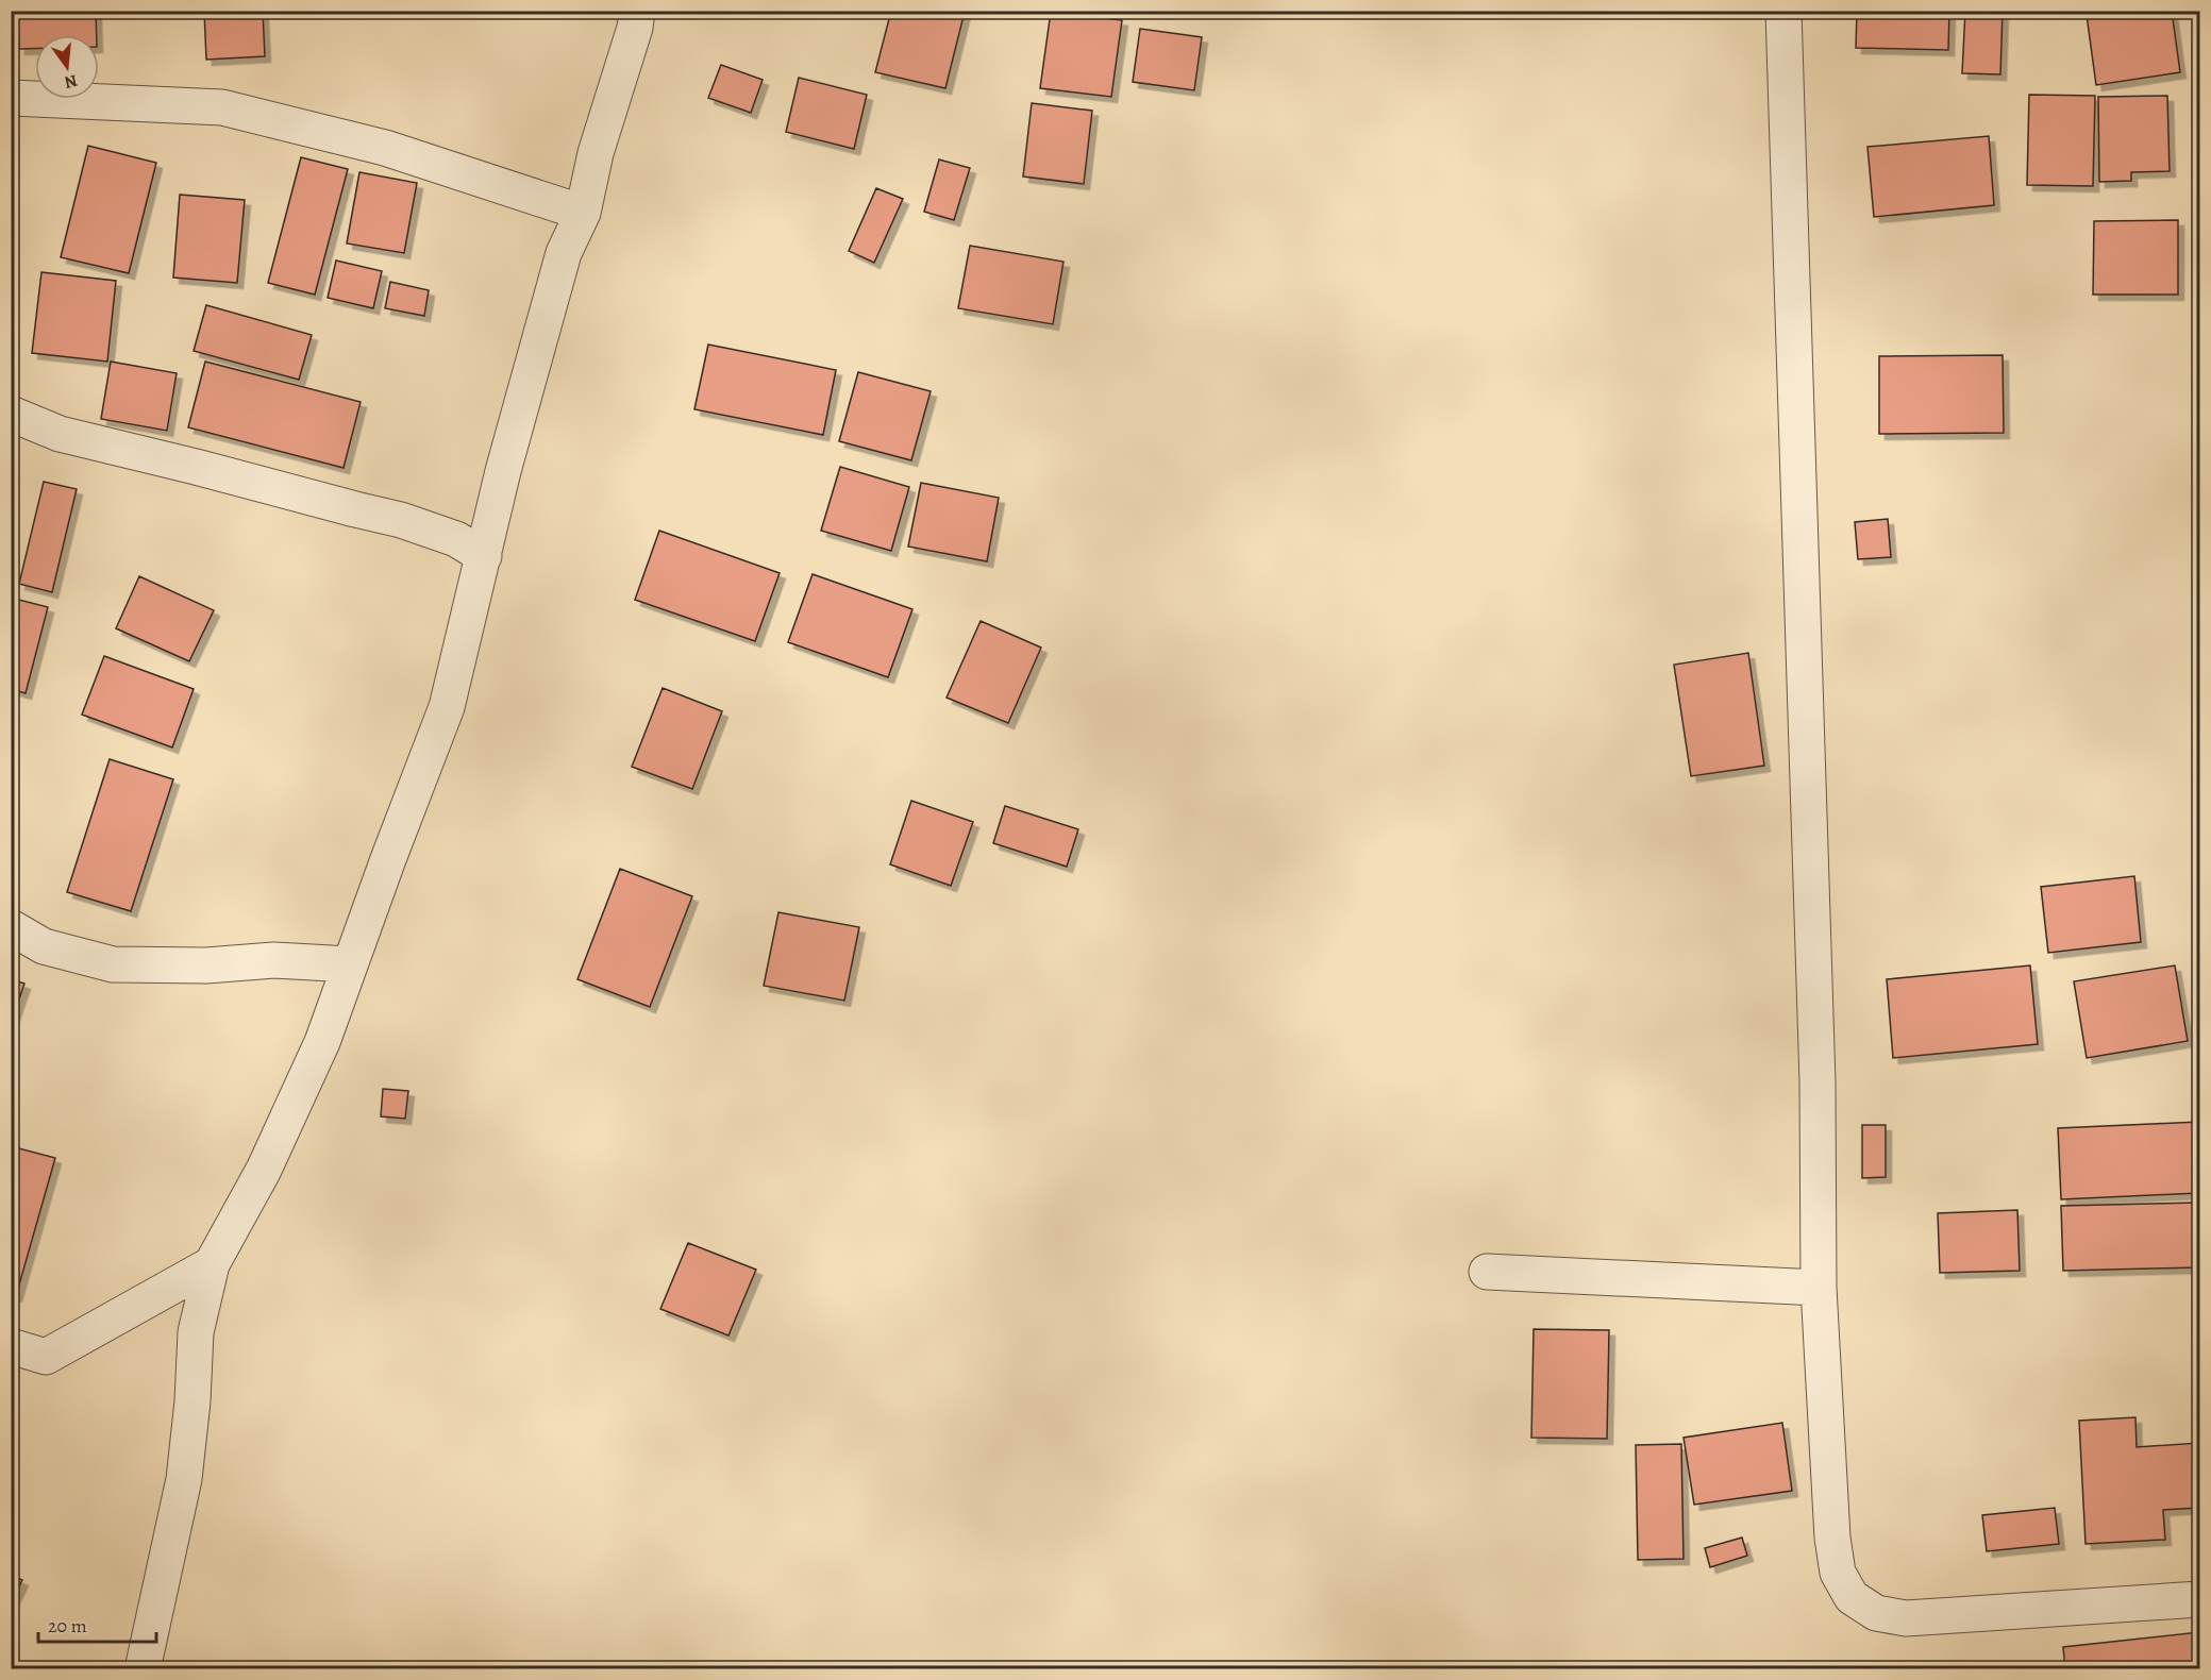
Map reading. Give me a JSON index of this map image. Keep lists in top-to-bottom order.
{
  "scale_bar": "20 m",
  "north": "bottom"
}
